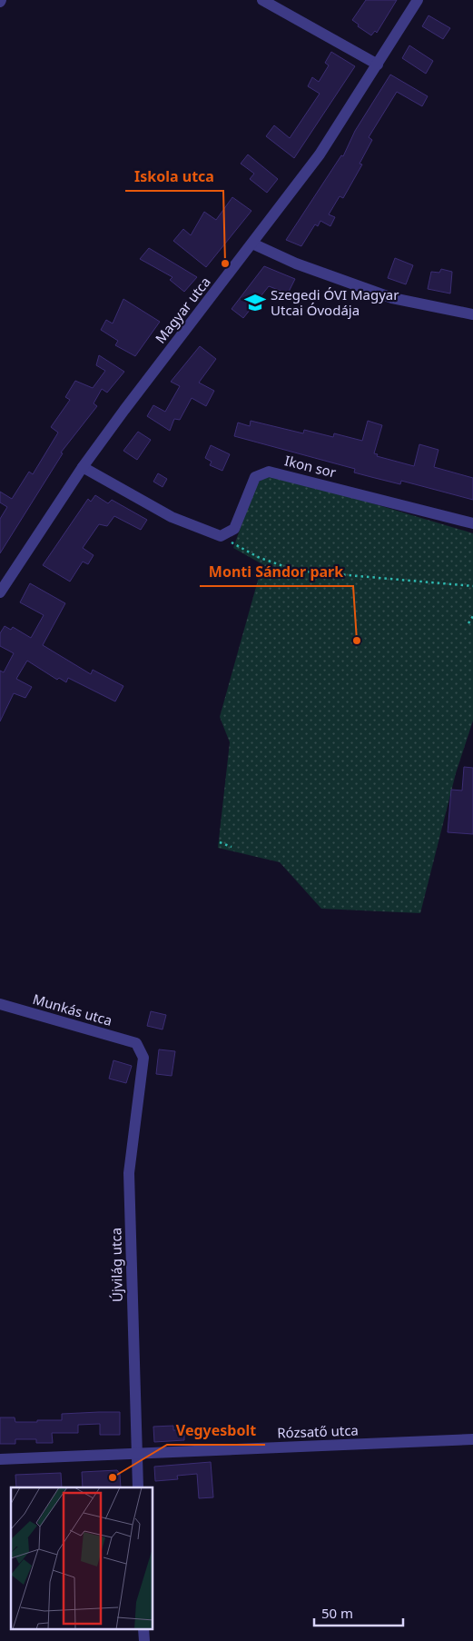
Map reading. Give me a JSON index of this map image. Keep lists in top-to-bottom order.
{
  "streets": {
    "street": [
      "Magyar utca",
      "Ikon sor",
      "Munkás utca",
      "Újvilág utca",
      "Rózsatő utca"
    ]
  },
  "crossings": [
    ["Munkás utca", "Újvilág utca"],
    ["Újvilág utca", "Rózsatő utca"]
  ],
  "places": {
    "other": ["Iskola utca", "Monti Sándor park", "Vegyesbolt"],
    "school or university": ["Szegedi ÓVI Magyar Utcai Óvodája"]
  },
  "scale_bar": "50 m"
}
